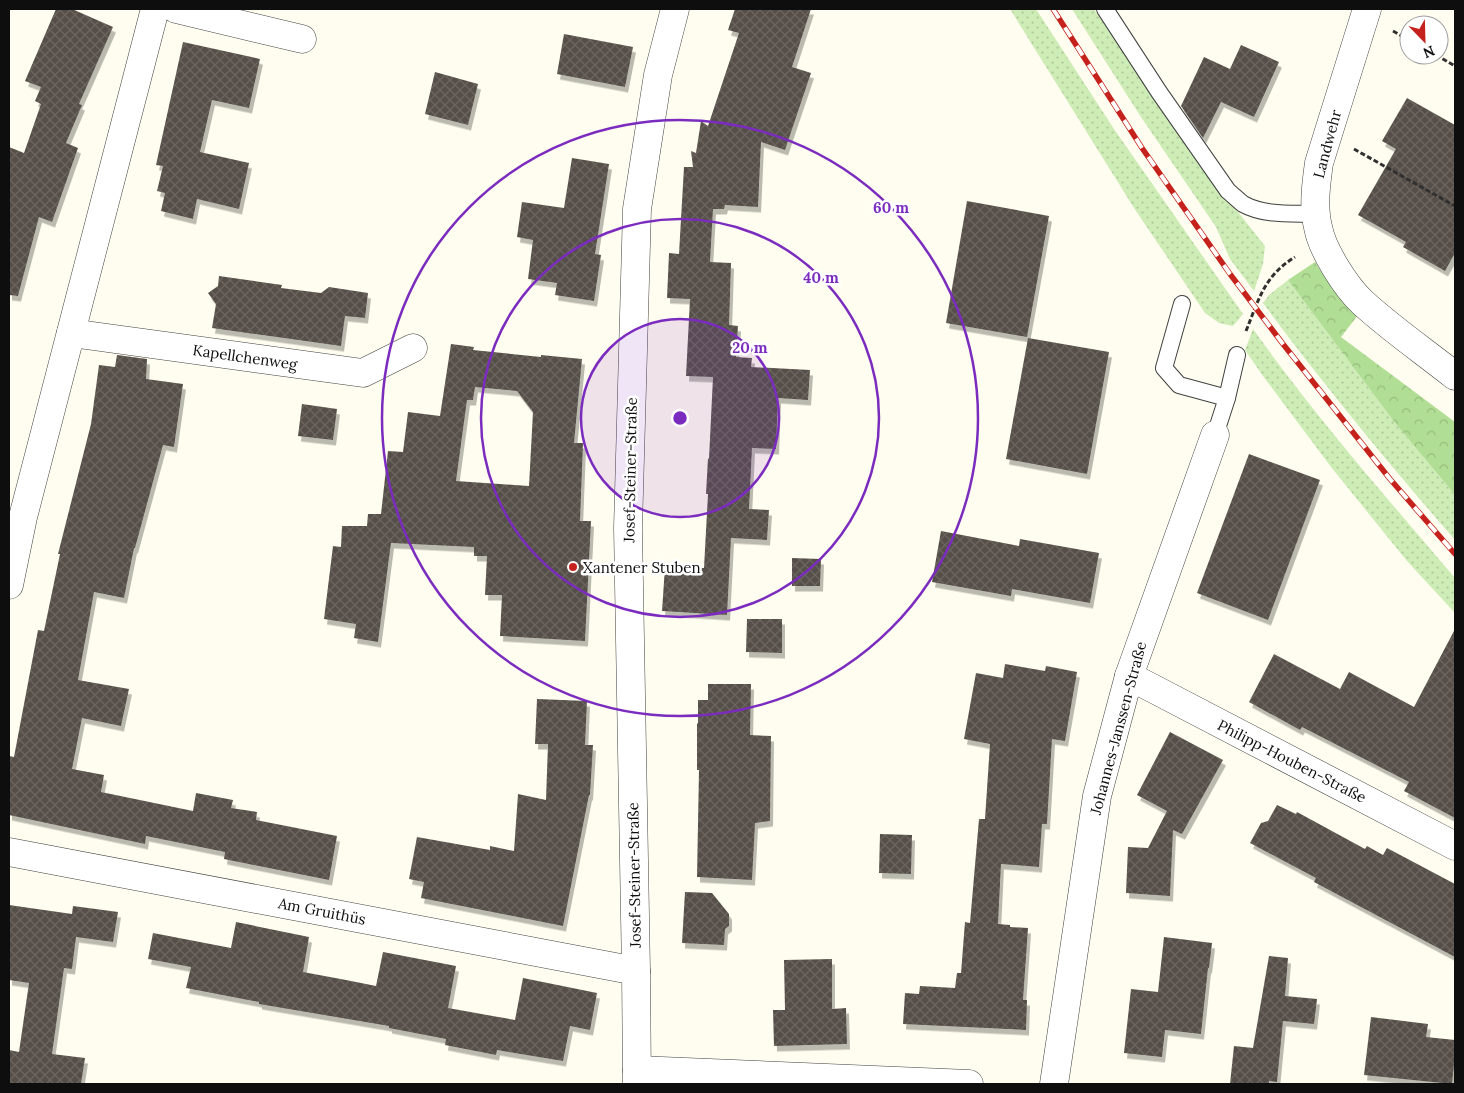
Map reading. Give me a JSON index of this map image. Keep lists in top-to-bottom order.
{
  "streets": {
    "street": [
      "Landwehr",
      "Kapellchenweg",
      "Josef-Steiner-Straße",
      "Johannes-Janssen-Straße",
      "Philipp-Houben-Straße",
      "Am Gruithüs"
    ]
  },
  "crossings": [
    ["Josef-Steiner-Straße", "Am Gruithüs"],
    ["Johannes-Janssen-Straße", "Philipp-Houben-Straße"]
  ],
  "places": ["Xantener Stuben"],
  "north": "bottom right",
  "rings": ["60 m", "40 m", "20 m"]
}
